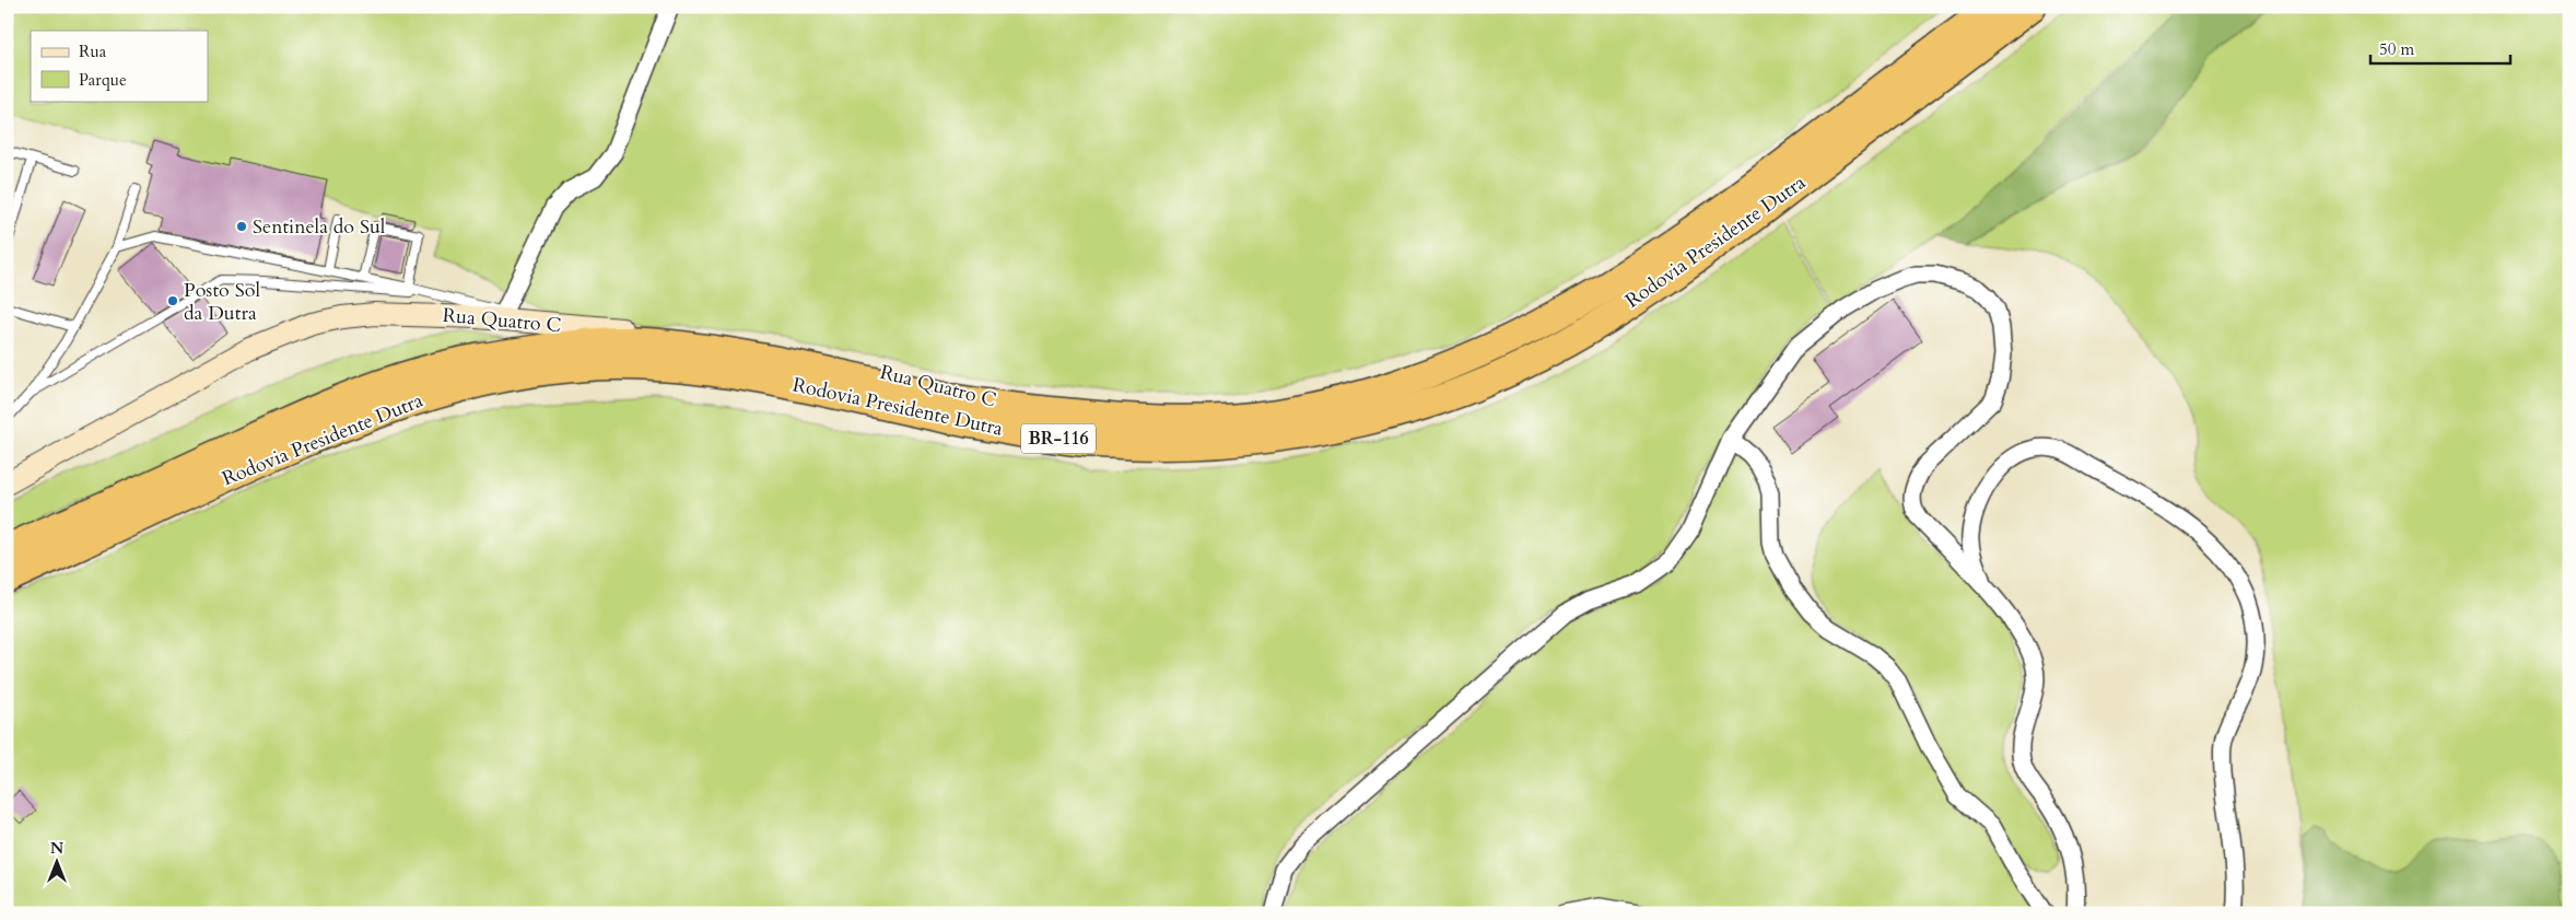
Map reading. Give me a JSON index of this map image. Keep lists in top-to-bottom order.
{
  "streets": {
    "highway": ["Rodovia Presidente Dutra", "BR-116"],
    "street": ["Rua Quatro C"]
  },
  "crossings": [
    ["Rodovia Presidente Dutra", "Rua Quatro C"]
  ],
  "places": ["Sentinela do Sul", "Posto Sol da Dutra"],
  "legend": ["Rua", "Parque"],
  "scale_bar": "50 m",
  "north": "top"
}
